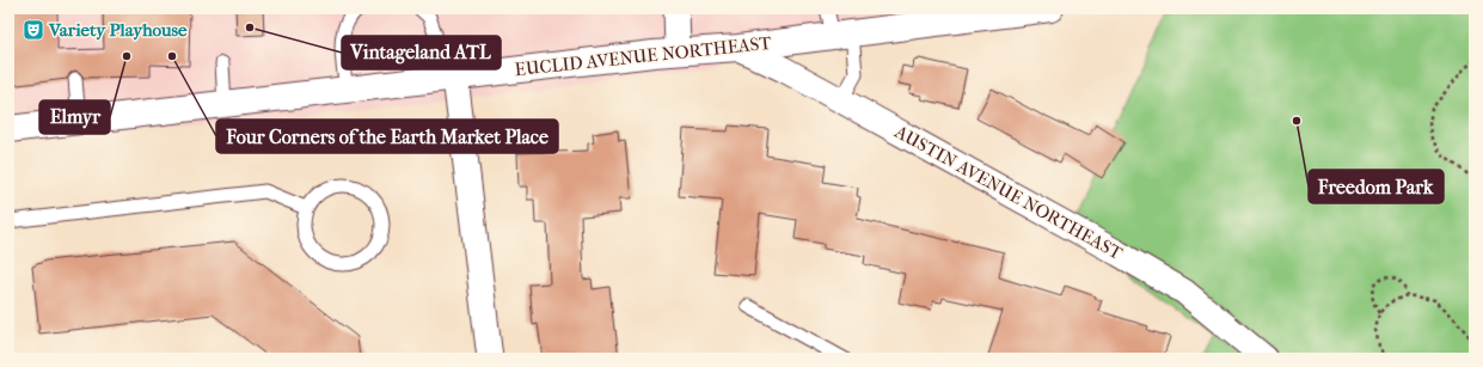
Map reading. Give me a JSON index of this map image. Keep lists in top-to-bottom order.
{
  "streets": {
    "street": ["EUCLID AVENUE NORTHEAST", "AUSTIN AVENUE NORTHEAST"]
  },
  "crossings": [
    ["EUCLID AVENUE NORTHEAST", "AUSTIN AVENUE NORTHEAST"]
  ],
  "places": {
    "other": [
      "Vintageland ATL",
      "Elmyr",
      "Four Corners of the Earth Market Place",
      "Freedom Park"
    ],
    "theatre": ["Variety Playhouse"]
  }
}
